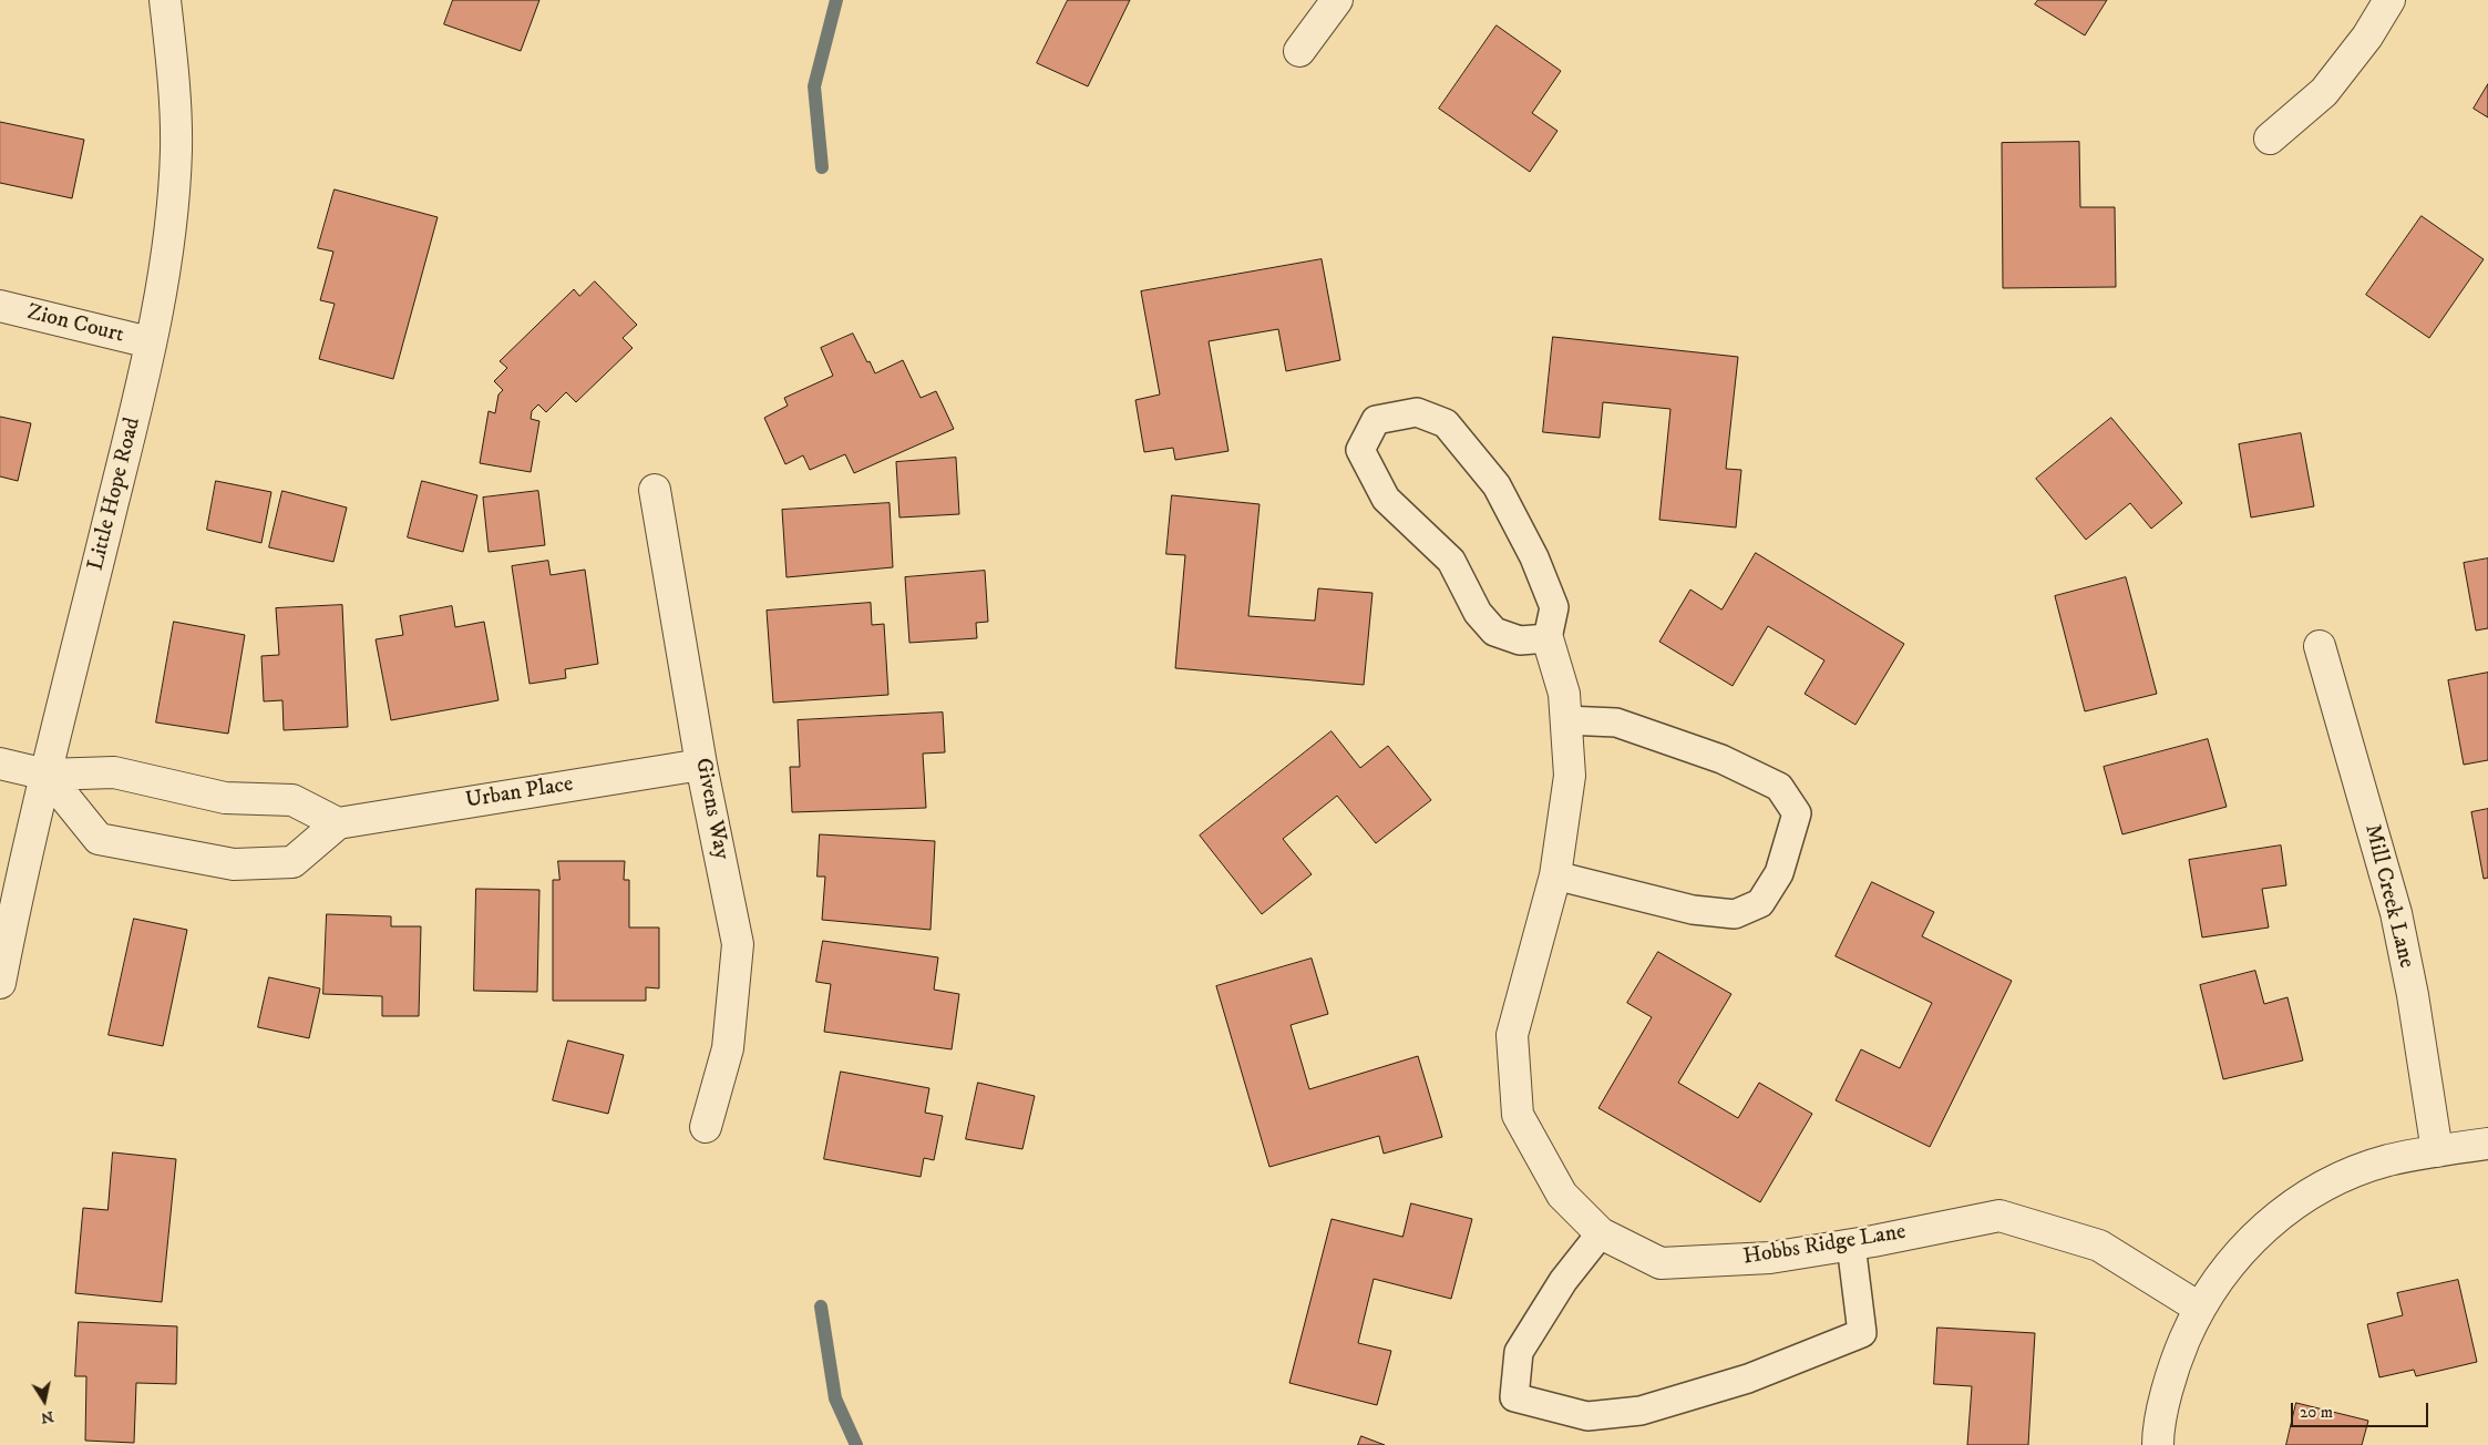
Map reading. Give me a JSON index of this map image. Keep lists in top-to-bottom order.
{
  "streets": {
    "street": [
      "Zion Court",
      "Little Hope Road",
      "Urban Place",
      "Givens Way",
      "Mill Creek Lane",
      "Hobbs Ridge Lane"
    ]
  },
  "crossings": [
    ["Zion Court", "Little Hope Road"],
    ["Urban Place", "Givens Way"]
  ],
  "scale_bar": "20 m",
  "north": "bottom"
}
